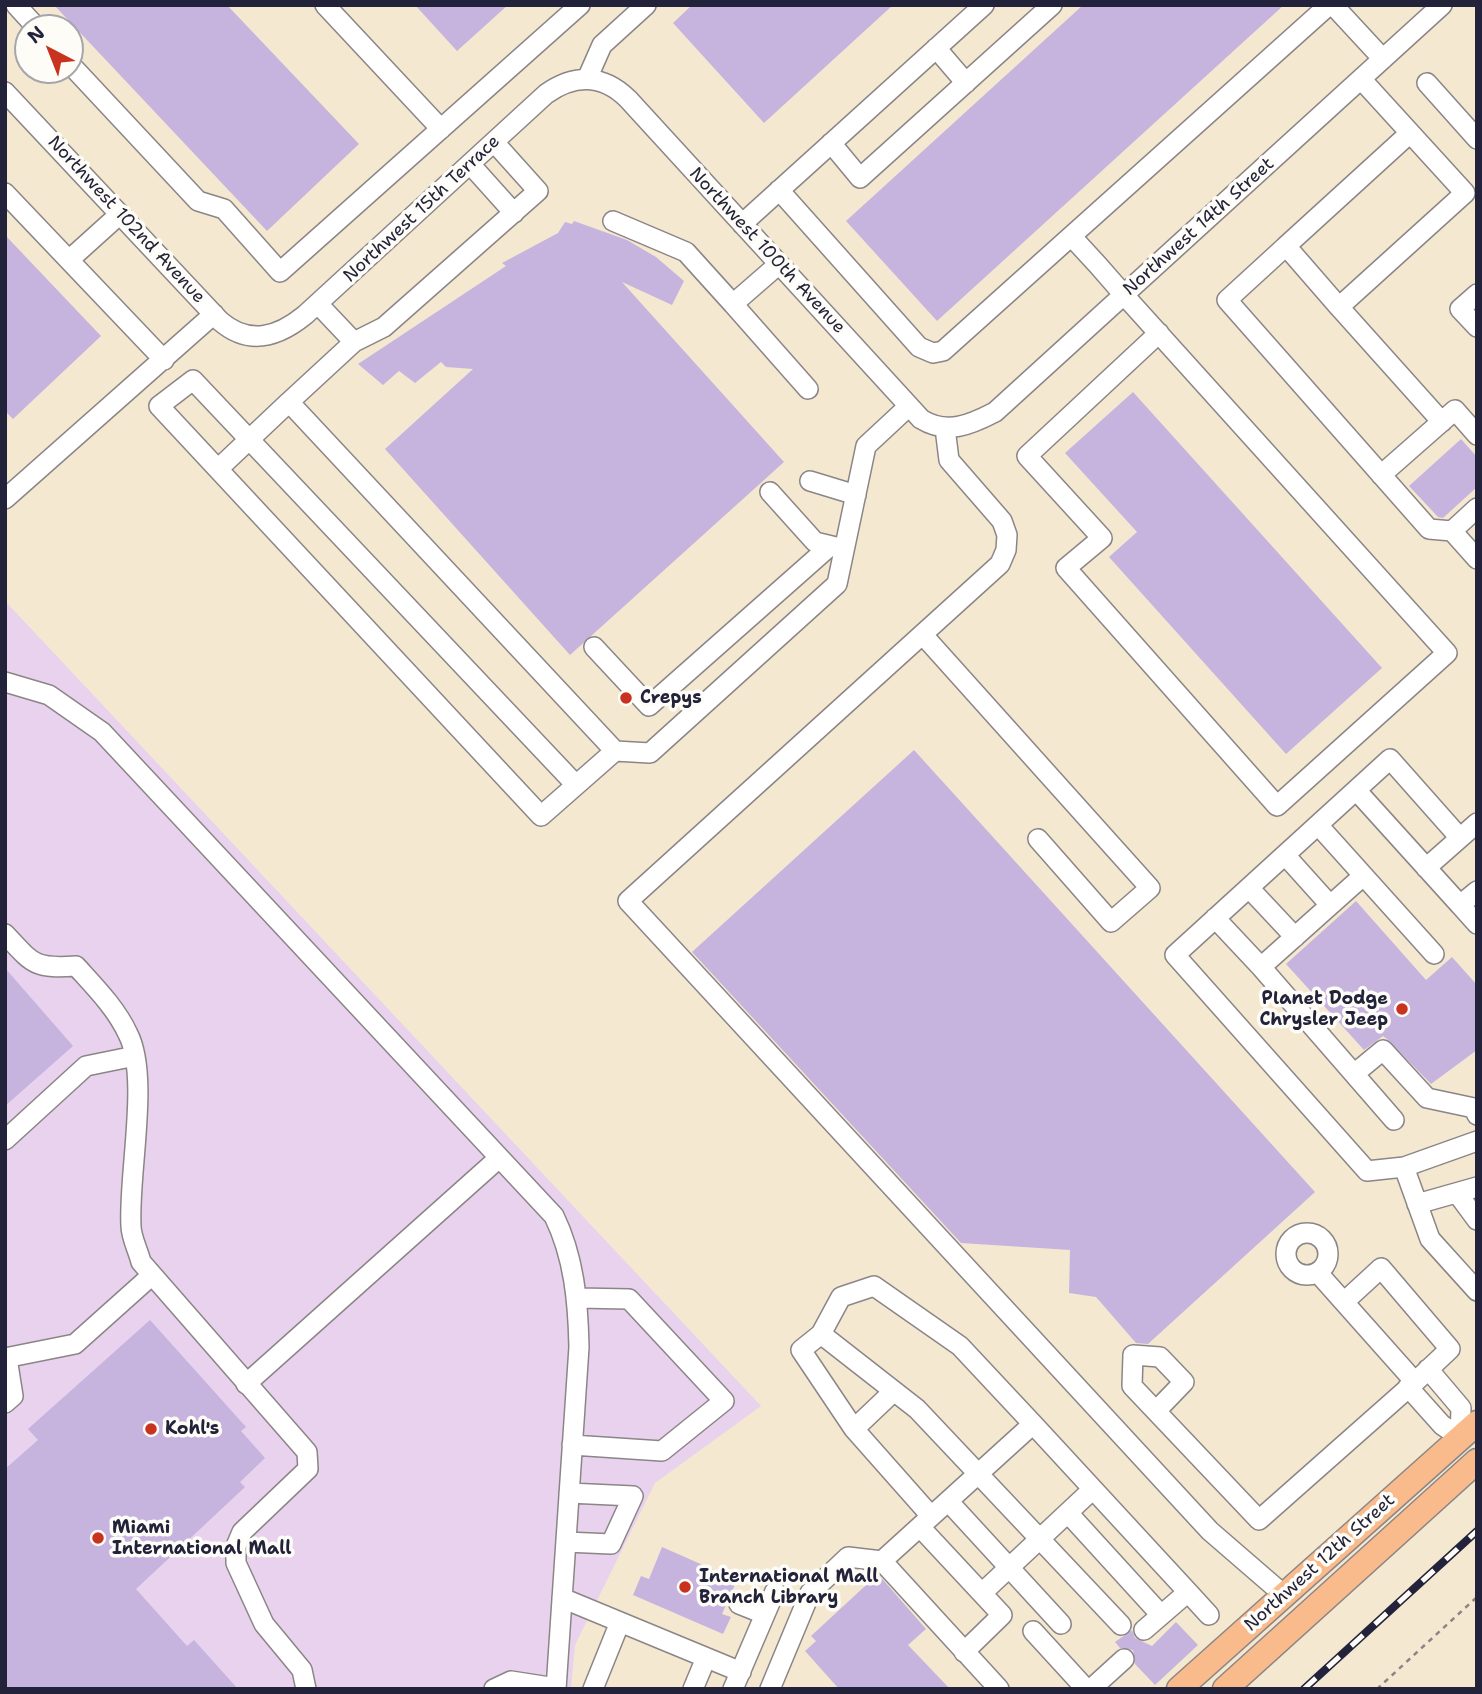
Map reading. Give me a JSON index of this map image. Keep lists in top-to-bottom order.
{
  "streets": {
    "main road": ["Northwest 12th Street"],
    "street": [
      "Northwest 15th Terrace",
      "Northwest 102nd Avenue",
      "Northwest 14th Street",
      "Northwest 100th Avenue"
    ]
  },
  "crossings": [
    ["Northwest 15th Terrace", "Northwest 102nd Avenue"],
    ["Northwest 15th Terrace", "Northwest 100th Avenue"],
    ["Northwest 14th Street", "Northwest 100th Avenue"]
  ],
  "places": [
    "Crepys",
    "Planet Dodge Chrysler Jeep",
    "Kohl's",
    "Miami International Mall",
    "International Mall Branch Library"
  ],
  "north": "top left"
}
